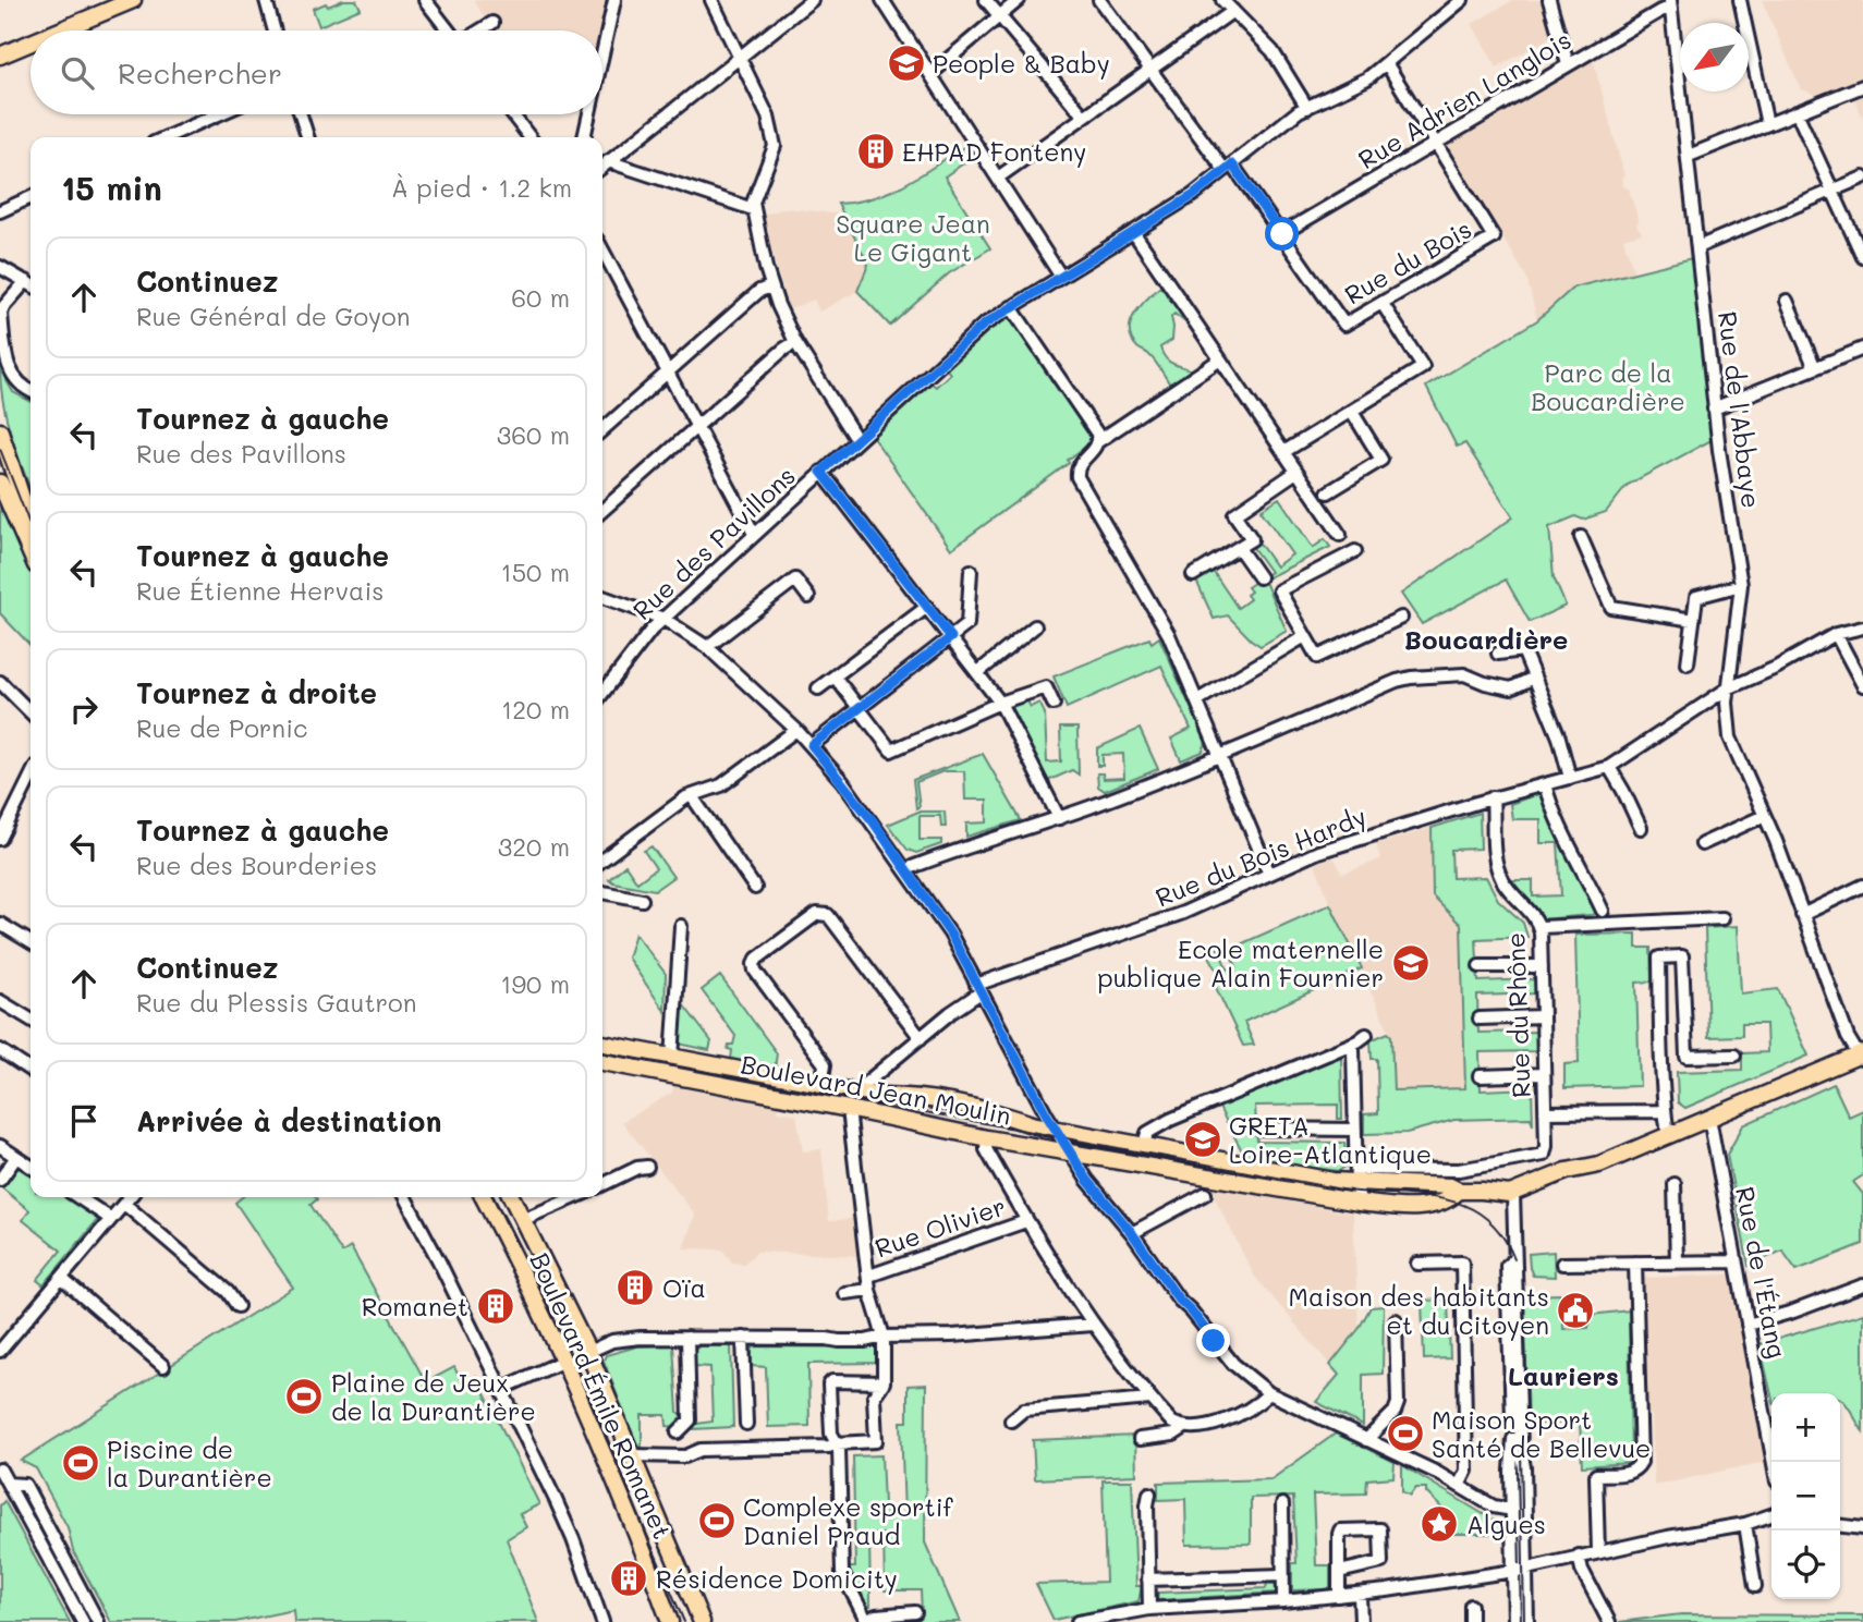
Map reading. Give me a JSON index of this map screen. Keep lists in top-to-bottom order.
{
  "streets": {
    "main road": ["Boulevard Jean Moulin", "Boulevard Émile Romanet"],
    "street": [
      "Rue Adrien Langlois",
      "Rue du Bois",
      "Rue de l'Abbaye",
      "Rue des Pavillons",
      "Rue du Bois Hardy",
      "Rue du Rhône",
      "Rue Olivier",
      "Rue de l'Étang"
    ]
  },
  "crossings": [
    ["Rue Adrien Langlois", "Rue du Bois"],
    ["Rue Adrien Langlois", "Rue de l'Abbaye"],
    ["Rue de l'Abbaye", "Rue du Bois Hardy"],
    ["Rue du Bois Hardy", "Rue du Rhône"],
    ["Rue du Bois Hardy", "Boulevard Jean Moulin"],
    ["Rue du Rhône", "Boulevard Jean Moulin"]
  ],
  "districts": ["Boucardière", "Lauriers"],
  "parks": ["Square Jean Le Gigant", "Parc de la Boucardière"],
  "places": {
    "school or university": ["People & Baby", "Ecole maternelle publique Alain Fournier", "GRETA Loire-Atlantique"],
    "building": [
      "EHPAD Fonteny",
      "Oïa",
      "Romanet",
      "Résidence Domicity"
    ],
    "public building": ["Maison des habitants et du citoyen"],
    "sports": [
      "Plaine de Jeux de la Durantière",
      "Maison Sport Santé de Bellevue",
      "Piscine de la Durantière",
      "Complexe sportif Daniel Praud"
    ],
    "place": ["Algues"]
  },
  "north": "bottom left",
  "page": {
    "search": "Rechercher",
    "heading": ["15 min", "À pied · 1.2 km"],
    "list": [
      ["Continuez", "Rue Général de Goyon", "60 m"],
      ["Tournez à gauche", "Rue des Pavillons", "360 m"],
      ["Tournez à gauche", "Rue Étienne Hervais", "150 m"],
      ["Tournez à droite", "Rue de Pornic", "120 m"],
      ["Tournez à gauche", "Rue des Bourderies", "320 m"],
      ["Continuez", "Rue du Plessis Gautron", "190 m"],
      "Arrivée à destination"
    ],
    "map_buttons": ["+", "−"]
  }
}
